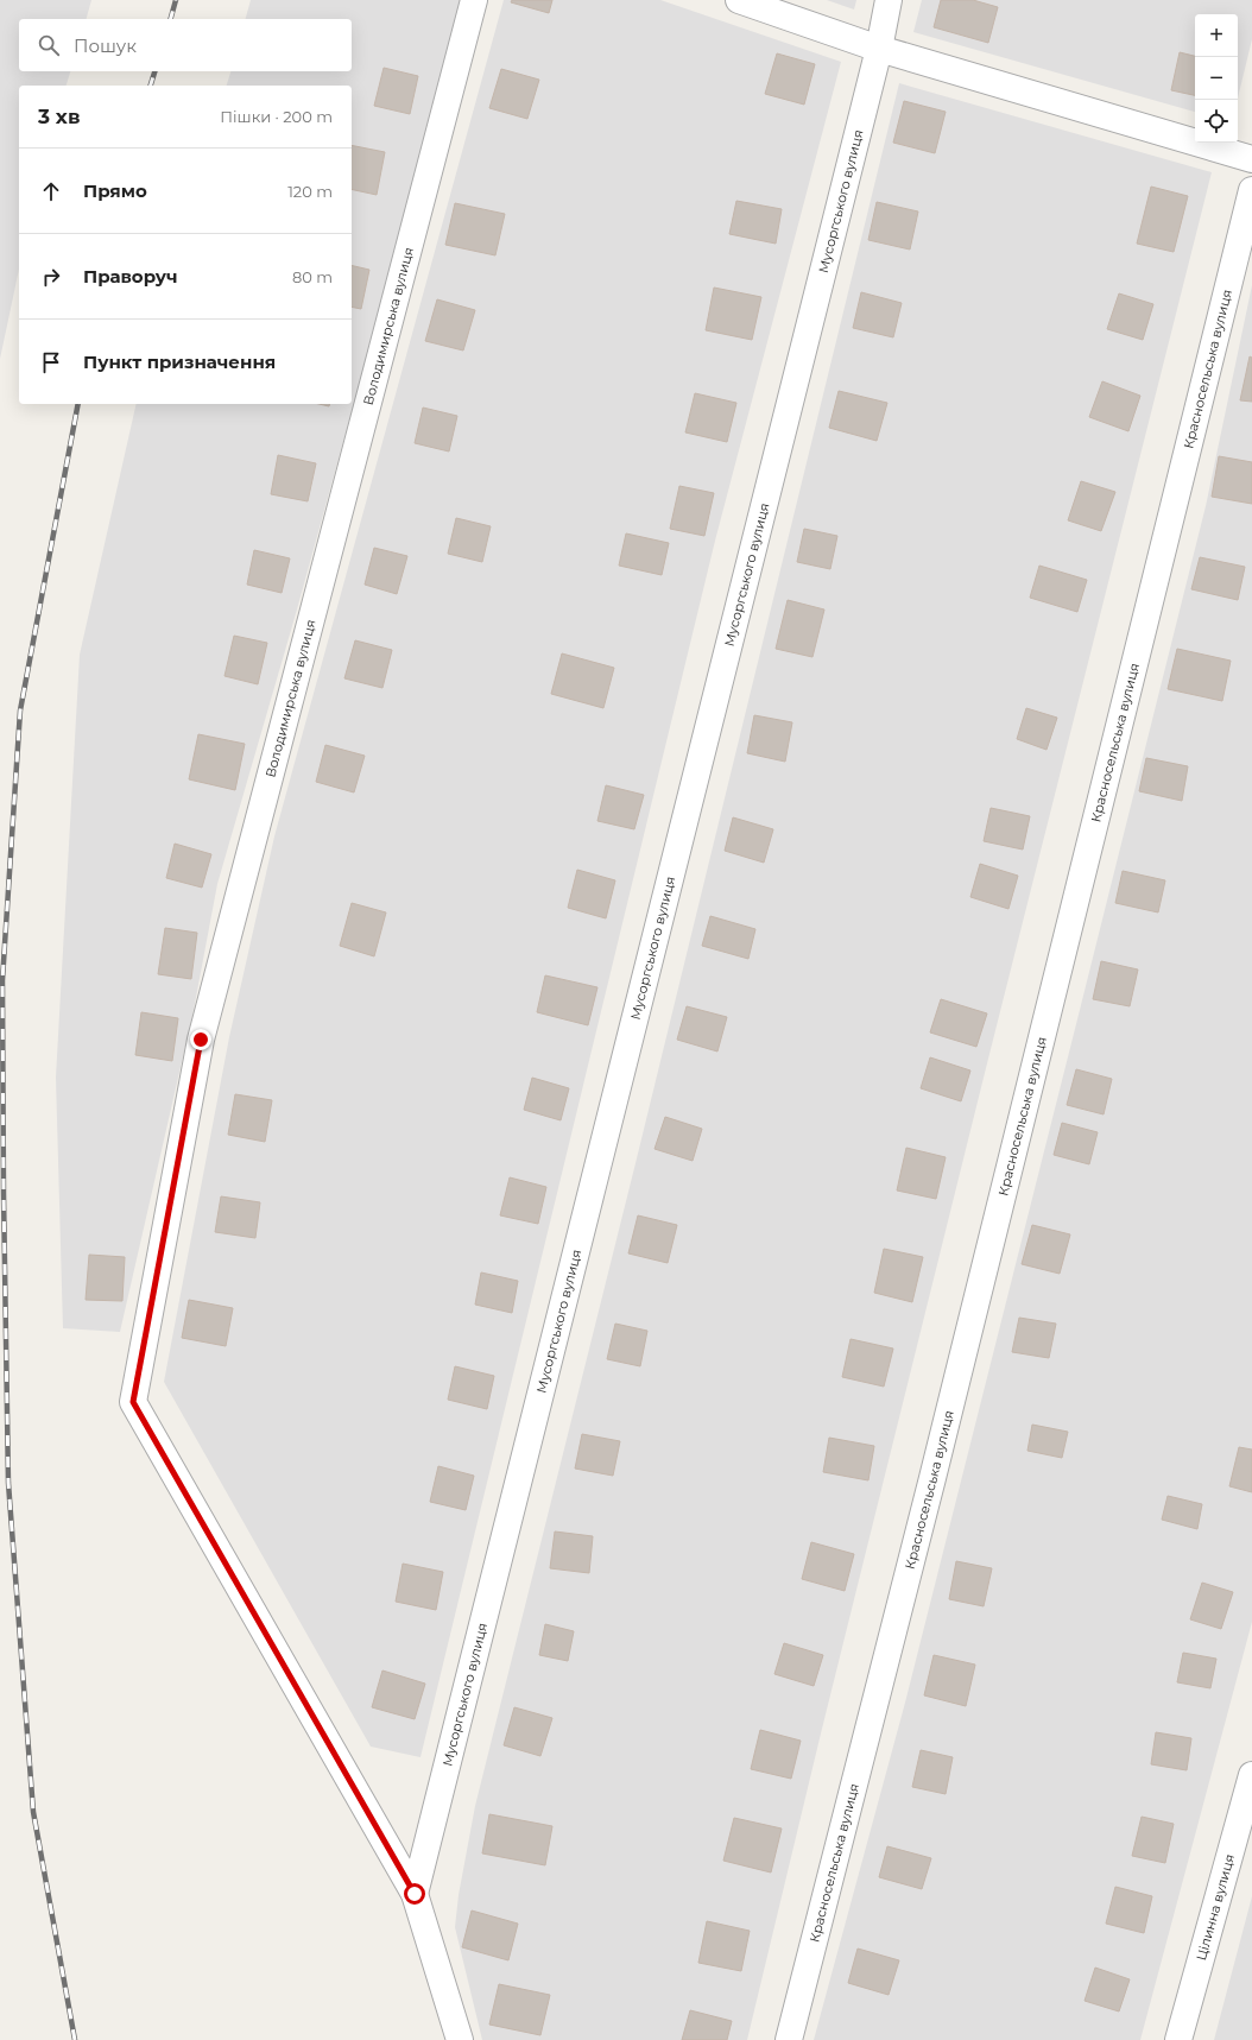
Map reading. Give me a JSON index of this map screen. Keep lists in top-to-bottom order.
{
  "streets": {
    "street": [
      "Мусоргського вулиця",
      "Володимирська вулиця",
      "Красносельська вулиця",
      "Цілинна вулиця"
    ]
  },
  "crossings": [
    ["Мусоргського вулиця", "Володимирська вулиця"]
  ],
  "page": {
    "map_buttons": ["+", "−"],
    "search": "Пошук",
    "heading": ["3 хв", "Пішки · 200 m"],
    "list": [
      ["Прямо", "120 m"],
      ["Праворуч", "80 m"],
      "Пункт призначення"
    ]
  }
}
